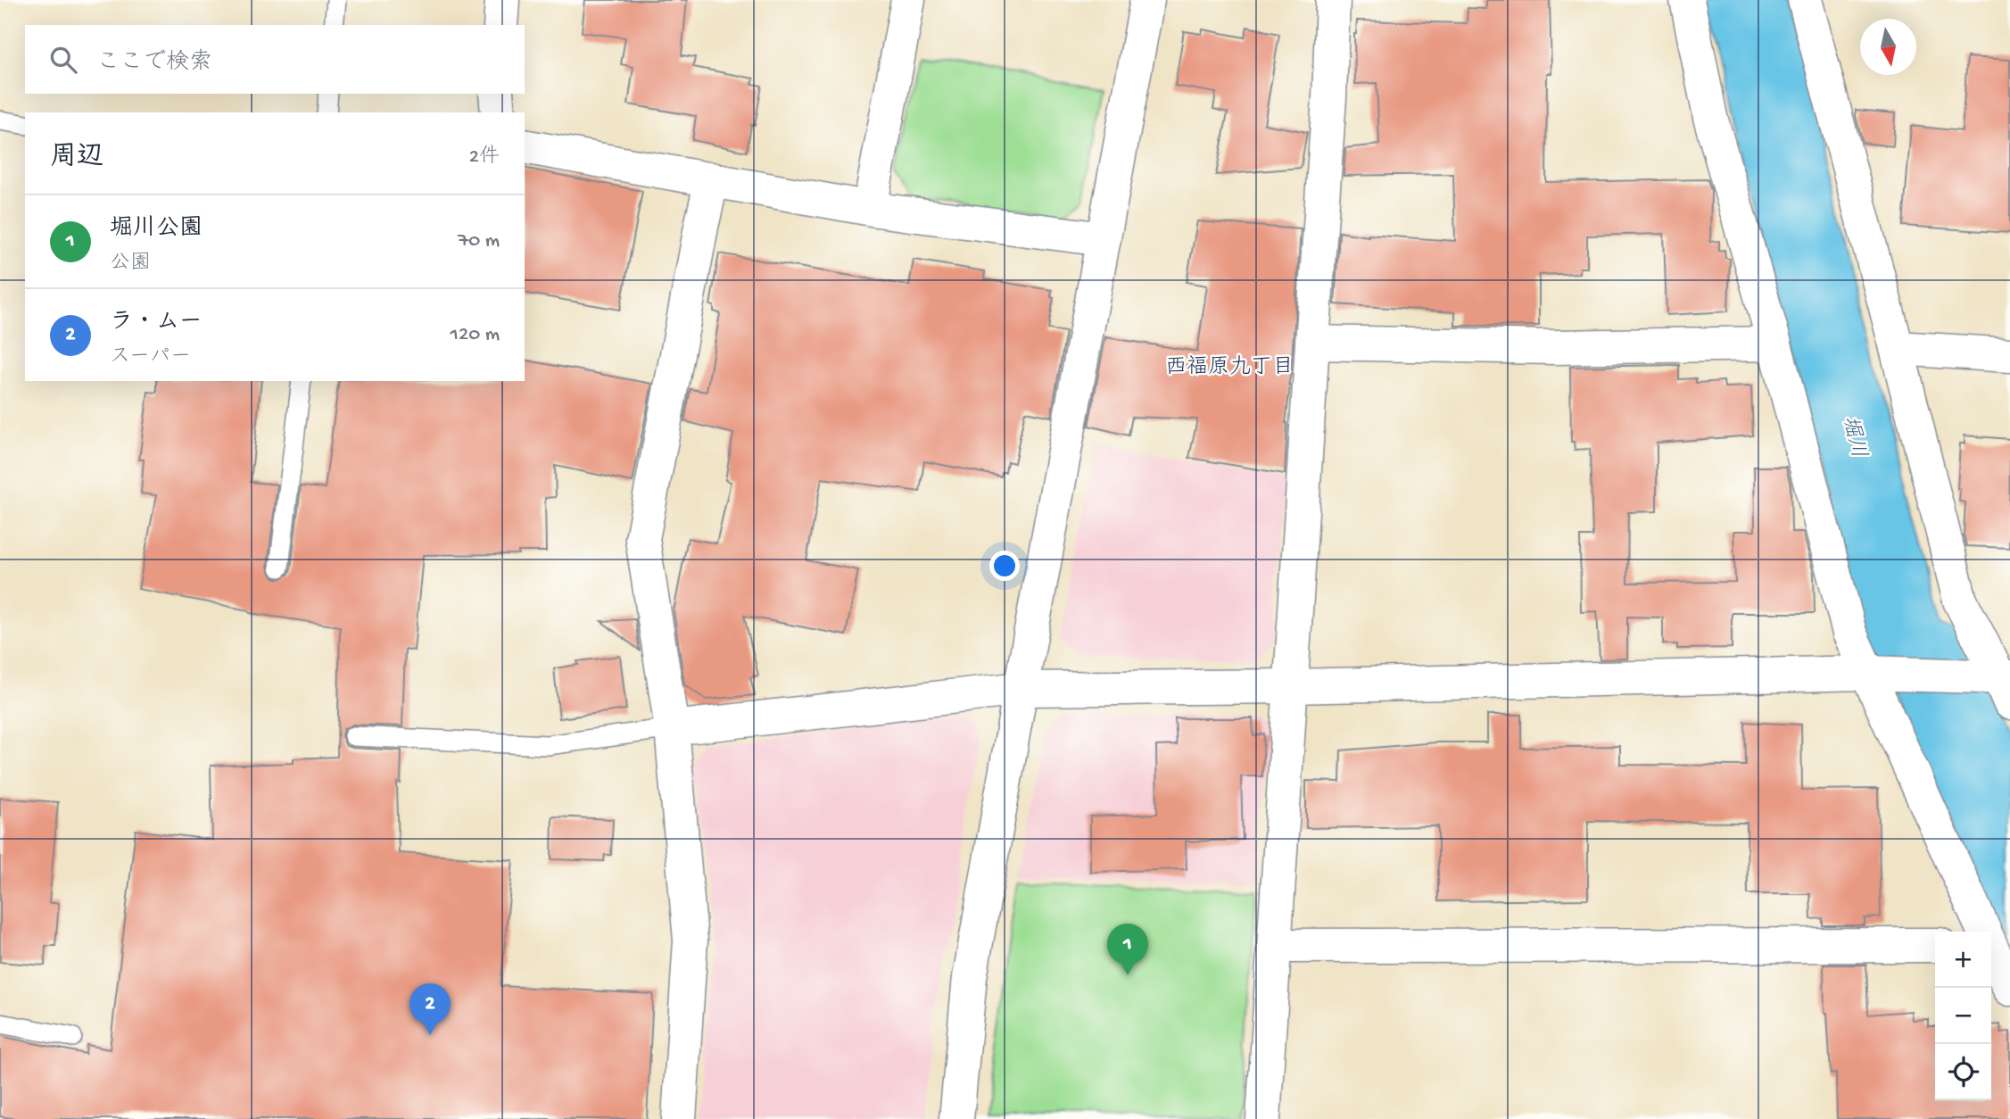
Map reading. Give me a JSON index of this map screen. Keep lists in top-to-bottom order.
{
  "districts": ["西福原九丁目"],
  "water": ["堀川"],
  "north": "bottom",
  "page": {
    "search": "ここで検索",
    "heading": ["周辺", "2件"],
    "list": [
      {
        "mark": "1",
        "name": "堀川公園",
        "note": "公園",
        "value": "70 m"
      },
      {
        "mark": "2",
        "name": "ラ・ムー",
        "note": "スーパー",
        "value": "120 m"
      }
    ],
    "pins": ["1", "2"],
    "map_buttons": ["+", "−"]
  }
}
